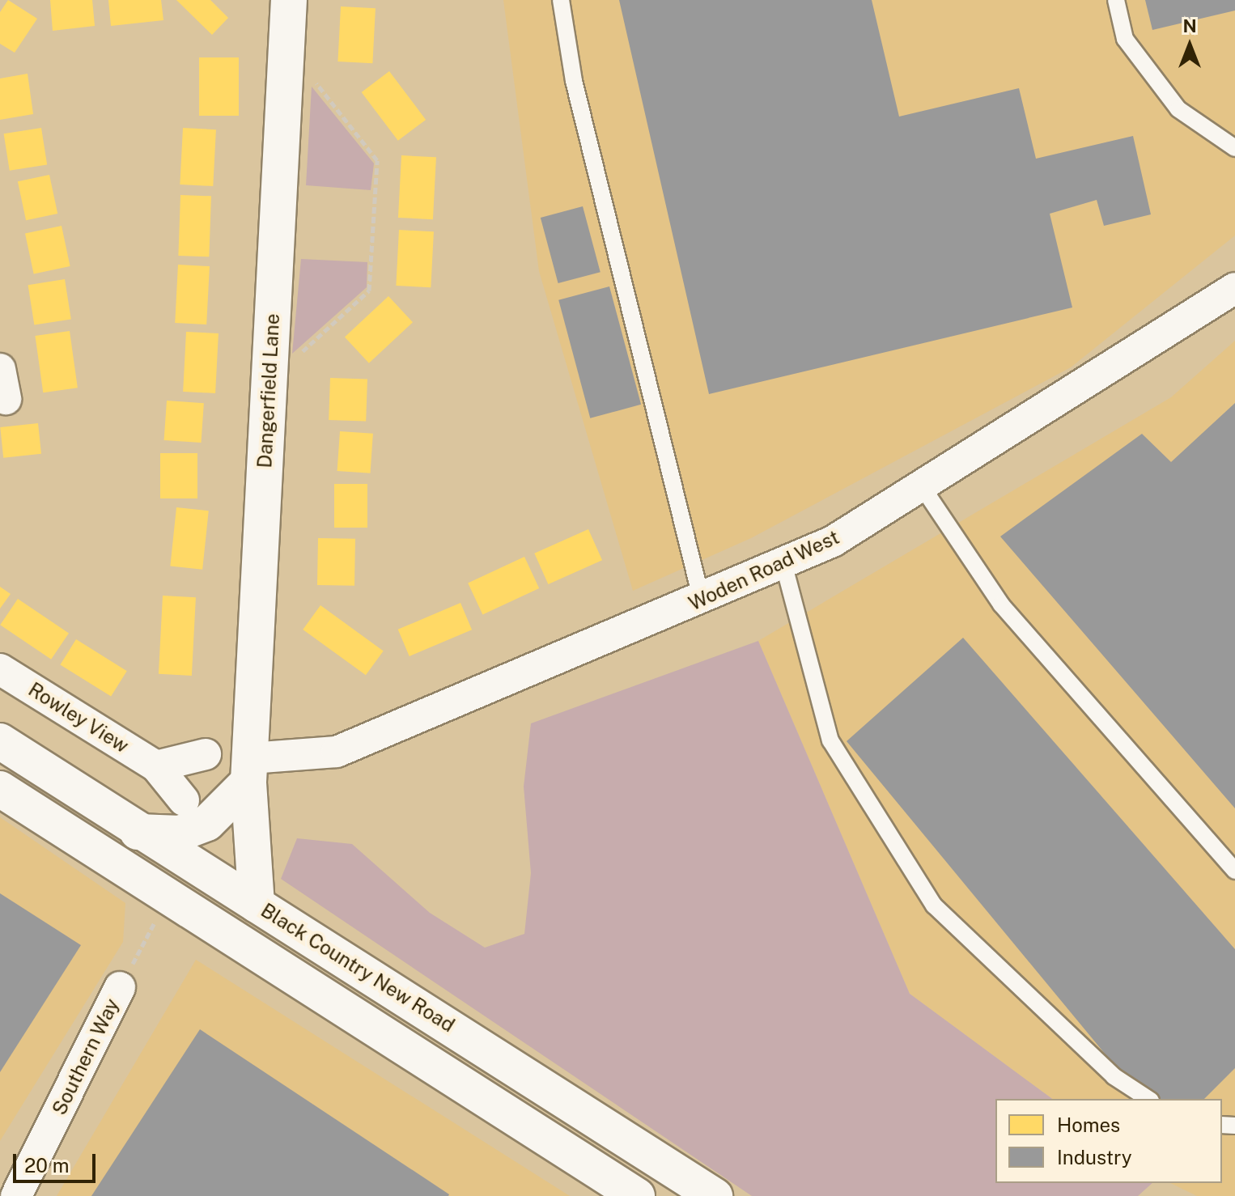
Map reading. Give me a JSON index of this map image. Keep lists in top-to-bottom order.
{
  "streets": {
    "main road": ["Dangerfield Lane", "Black Country New Road"],
    "street": ["Woden Road West", "Rowley View", "Southern Way"]
  },
  "crossings": [
    ["Dangerfield Lane", "Woden Road West"],
    ["Dangerfield Lane", "Black Country New Road"]
  ],
  "legend": ["Homes", "Industry"],
  "scale_bar": "20 m",
  "north": "top"
}
